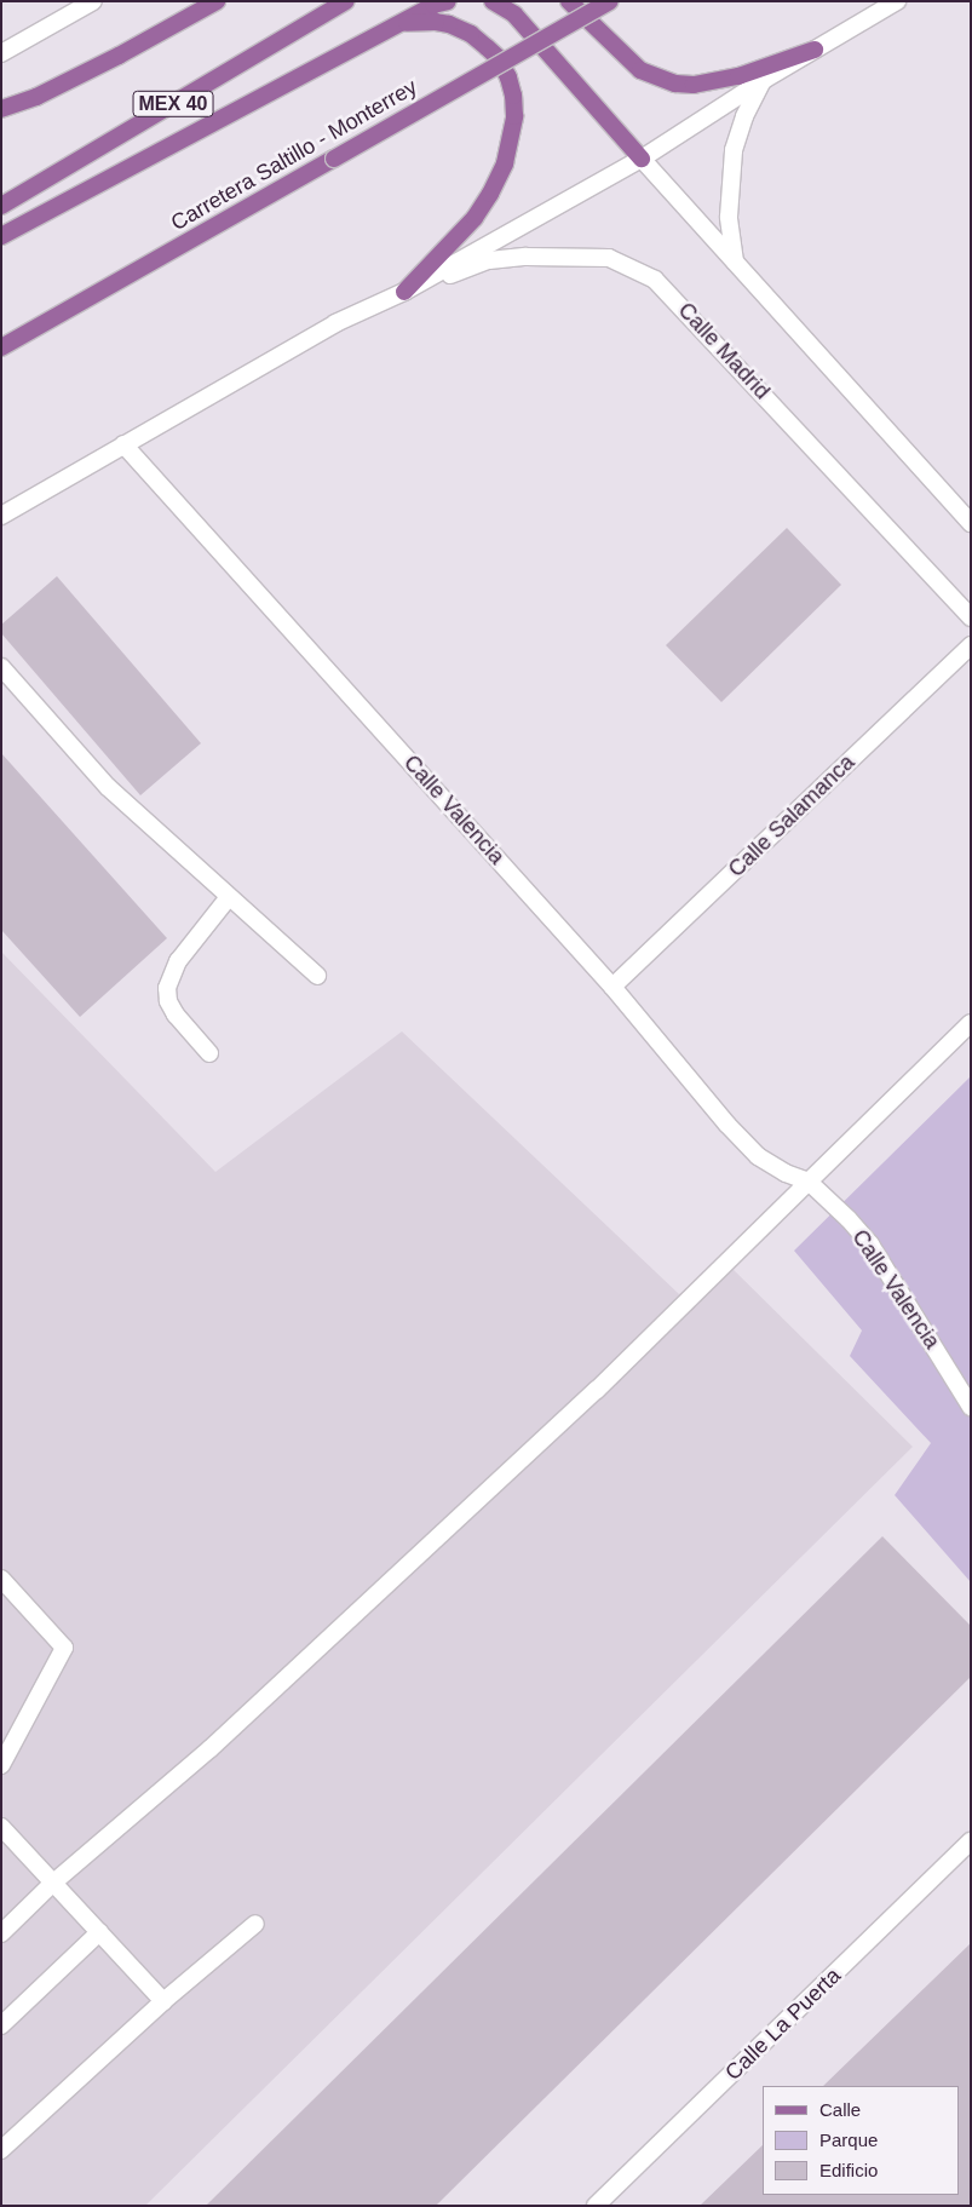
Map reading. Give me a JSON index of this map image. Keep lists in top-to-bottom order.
{
  "streets": {
    "main road": ["MEX 40", "Carretera Saltillo - Monterrey"],
    "street": [
      "Calle Madrid",
      "Calle Valencia",
      "Calle Salamanca",
      "Calle La Puerta"
    ]
  },
  "crossings": [
    ["Calle Valencia", "Calle Salamanca"]
  ],
  "legend": ["Calle", "Parque", "Edificio"]
}
